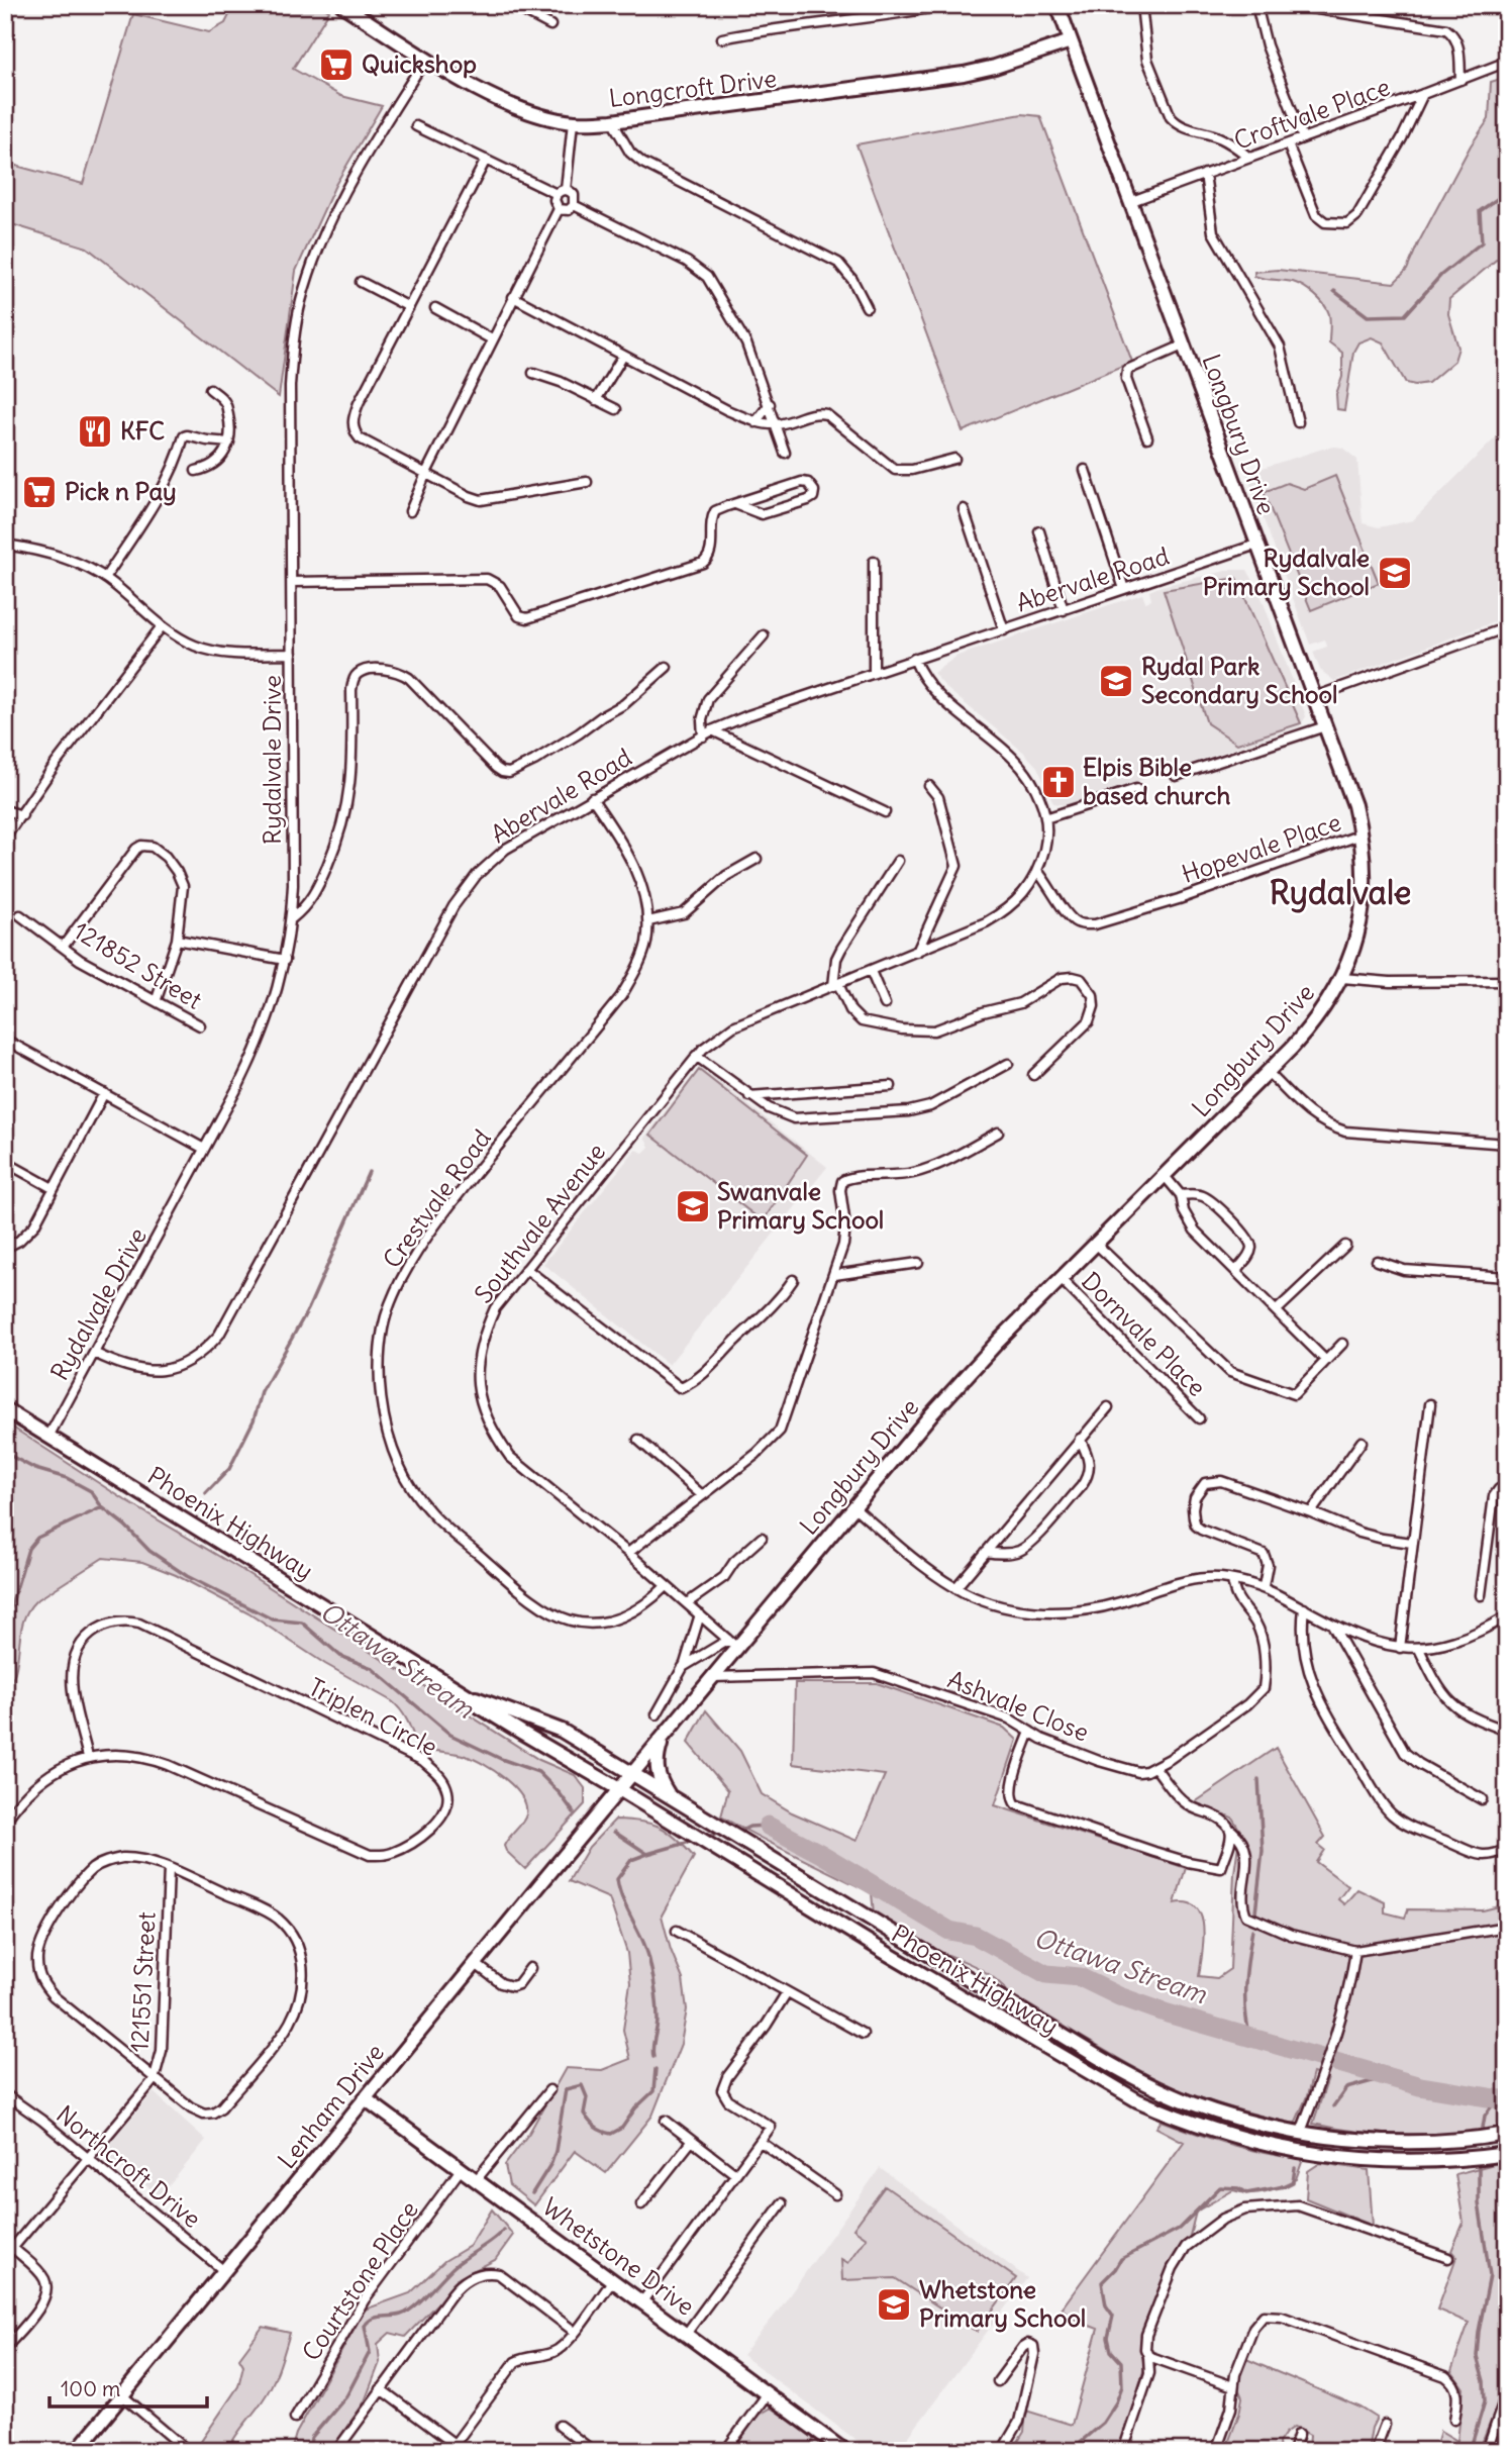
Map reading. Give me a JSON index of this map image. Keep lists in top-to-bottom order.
{
  "streets": {
    "street": [
      "Longcroft Drive",
      "Croftvale Place",
      "Longbury Drive",
      "Abervale Road",
      "Rydalvale Drive",
      "Hopevale Place",
      "121852 Street",
      "Crestvale Road",
      "Southvale Avenue",
      "Dornvale Place",
      "Phoenix Highway",
      "Ashvale Close",
      "Triplen Circle",
      "121551 Street",
      "Lenham Drive",
      "Northcroft Drive",
      "Whetstone Drive",
      "Courtstone Place"
    ]
  },
  "crossings": [
    ["Longcroft Drive", "Longbury Drive"],
    ["Longcroft Drive", "Rydalvale Drive"],
    ["Croftvale Place", "Longbury Drive"],
    ["Longbury Drive", "Abervale Road"],
    ["Longbury Drive", "Hopevale Place"],
    ["Longbury Drive", "Southvale Avenue"],
    ["Longbury Drive", "Dornvale Place"],
    ["Longbury Drive", "Phoenix Highway"],
    ["Longbury Drive", "Ashvale Close"],
    ["Longbury Drive", "Lenham Drive"],
    ["Abervale Road", "Rydalvale Drive"],
    ["Abervale Road", "Crestvale Road"],
    ["Abervale Road", "Southvale Avenue"],
    ["Rydalvale Drive", "Phoenix Highway"],
    ["Hopevale Place", "Southvale Avenue"],
    ["Crestvale Road", "Southvale Avenue"],
    ["Phoenix Highway", "Lenham Drive"],
    ["121551 Street", "Northcroft Drive"],
    ["Lenham Drive", "Northcroft Drive"],
    ["Lenham Drive", "Whetstone Drive"],
    ["Whetstone Drive", "Courtstone Place"]
  ],
  "districts": ["Rydalvale"],
  "water": ["Ottawa Stream"],
  "places": {
    "supermarket": ["Quickshop", "Pick n Pay"],
    "restaurant": ["KFC"],
    "school or university": [
      "Rydalvale Primary School",
      "Rydal Park Secondary School",
      "Swanvale Primary School",
      "Whetstone Primary School"
    ],
    "church": ["Elpis Bible based church"]
  },
  "scale_bar": "100 m"
}
